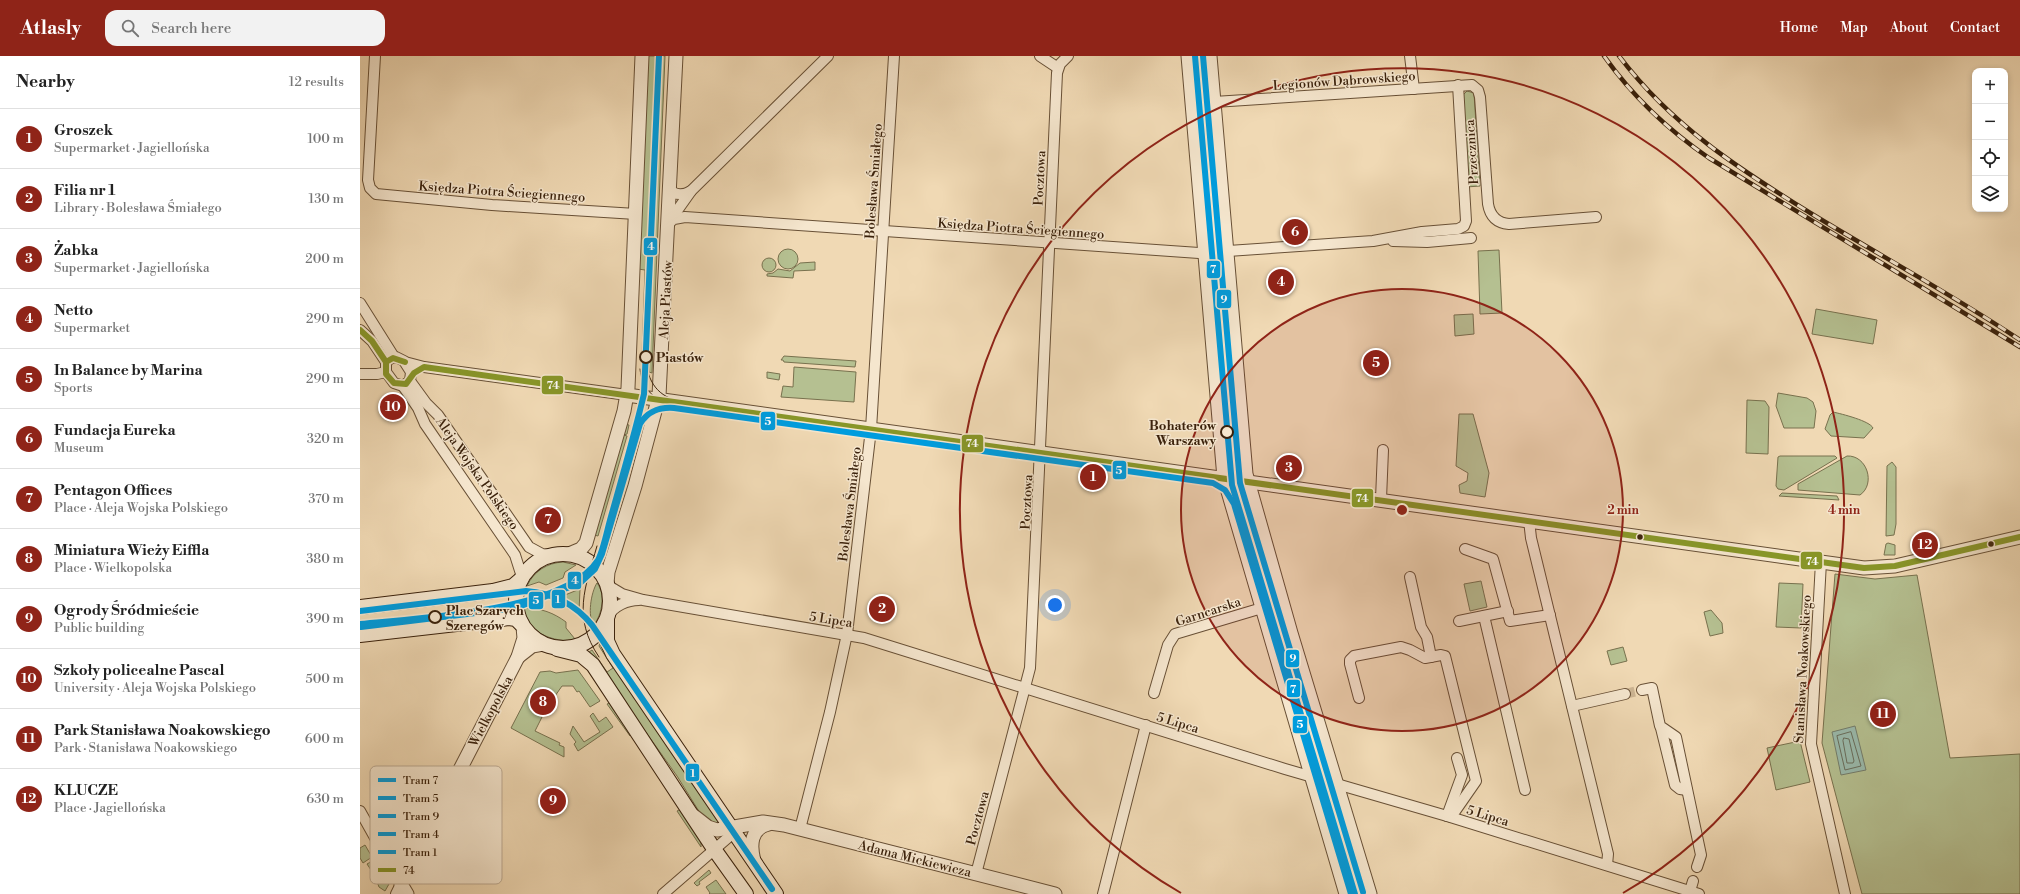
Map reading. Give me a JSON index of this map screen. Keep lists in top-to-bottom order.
{
  "streets": {
    "street": [
      "Legionów Dąbrowskiego",
      "Przecznica",
      "Pocztowa",
      "Bolesława Śmiałego",
      "Księdza Piotra Ściegiennego",
      "Aleja Piastów",
      "Aleja Wojska Polskiego",
      "Garncarska",
      "5 Lipca",
      "Stanisława Noakowskiego",
      "Wielkopolska",
      "Adama Mickiewicza"
    ]
  },
  "crossings": [
    ["Legionów Dąbrowskiego", "Przecznica"],
    ["Legionów Dąbrowskiego", "Księdza Piotra Ściegiennego"],
    ["Pocztowa", "Księdza Piotra Ściegiennego"],
    ["Pocztowa", "5 Lipca"],
    ["Pocztowa", "Adama Mickiewicza"],
    ["Bolesława Śmiałego", "Księdza Piotra Ściegiennego"],
    ["Bolesława Śmiałego", "5 Lipca"],
    ["Bolesława Śmiałego", "Adama Mickiewicza"],
    ["Księdza Piotra Ściegiennego", "Aleja Piastów"],
    ["Aleja Piastów", "Aleja Wojska Polskiego"],
    ["Aleja Piastów", "5 Lipca"],
    ["Aleja Piastów", "Wielkopolska"],
    ["Aleja Wojska Polskiego", "5 Lipca"],
    ["Aleja Wojska Polskiego", "Wielkopolska"],
    ["5 Lipca", "Wielkopolska"]
  ],
  "places": ["Piastów", "Bohaterów Warszawy", "Plac Szarych Szeregów"],
  "lines": [
    "tram line 7",
    "tram line 9",
    "tram line 4",
    "transit line 74",
    "tram line 5",
    "tram line 1"
  ],
  "legend": [
    "Tram 7",
    "Tram 5",
    "Tram 9",
    "Tram 4",
    "Tram 1",
    "74"
  ],
  "page": {
    "header": "Atlasly",
    "search": "Search here",
    "nav": [
      "Home",
      "Map",
      "About",
      "Contact"
    ],
    "heading": ["Nearby", "12 results"],
    "map_buttons": ["+", "−"],
    "list": [
      {
        "mark": "1",
        "name": "Groszek",
        "note": "Supermarket · Jagiellońska",
        "value": "100 m"
      },
      {
        "mark": "2",
        "name": "Filia nr 1",
        "note": "Library · Bolesława Śmiałego",
        "value": "130 m"
      },
      {
        "mark": "3",
        "name": "Żabka",
        "note": "Supermarket · Jagiellońska",
        "value": "200 m"
      },
      {
        "mark": "4",
        "name": "Netto",
        "note": "Supermarket",
        "value": "290 m"
      },
      {
        "mark": "5",
        "name": "In Balance by Marina",
        "note": "Sports",
        "value": "290 m"
      },
      {
        "mark": "6",
        "name": "Fundacja Eureka",
        "note": "Museum",
        "value": "320 m"
      },
      {
        "mark": "7",
        "name": "Pentagon Offices",
        "note": "Place · Aleja Wojska Polskiego",
        "value": "370 m"
      },
      {
        "mark": "8",
        "name": "Miniatura Wieży Eiffla",
        "note": "Place · Wielkopolska",
        "value": "380 m"
      },
      {
        "mark": "9",
        "name": "Ogrody Śródmieście",
        "note": "Public building",
        "value": "390 m"
      },
      {
        "mark": "10",
        "name": "Szkoły policealne Pascal",
        "note": "University · Aleja Wojska Polskiego",
        "value": "500 m"
      },
      {
        "mark": "11",
        "name": "Park Stanisława Noakowskiego",
        "note": "Park · Stanisława Noakowskiego",
        "value": "600 m"
      },
      {
        "mark": "12",
        "name": "KLUCZE",
        "note": "Place · Jagiellońska",
        "value": "630 m"
      }
    ],
    "pins": [
      "6",
      "4",
      "5",
      "10",
      "3",
      "1",
      "7",
      "12",
      "2",
      "8",
      "11",
      "9"
    ]
  },
  "rings": ["2 min", "4 min"]
}
